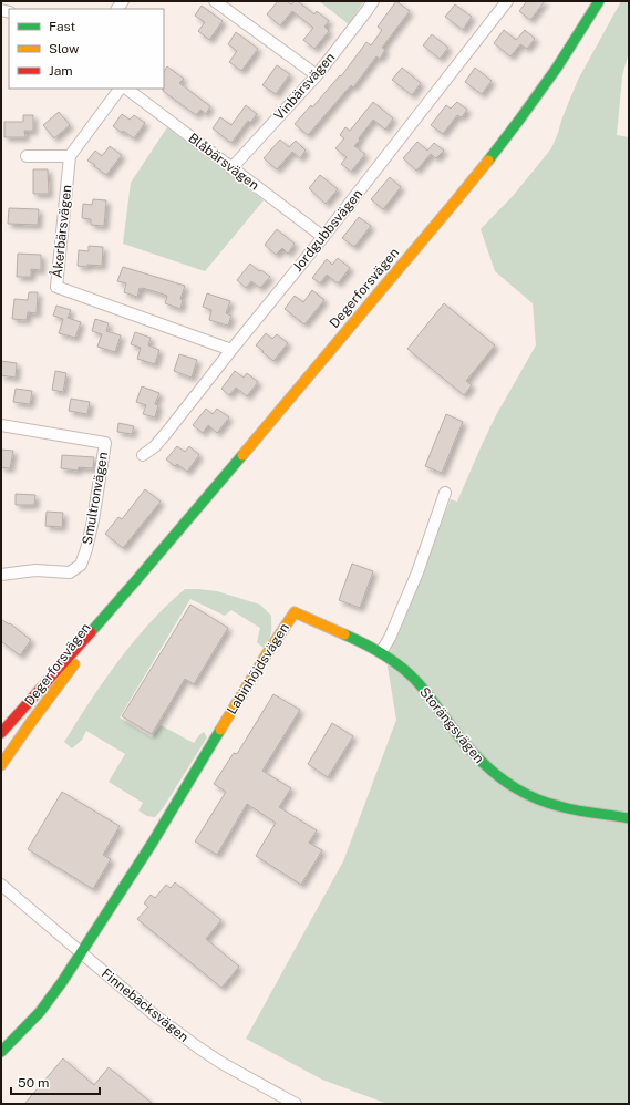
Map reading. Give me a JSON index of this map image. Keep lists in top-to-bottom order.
{
  "streets": {
    "main road": ["Degerforsvägen", "Labinhöjdsvägen", "Storängsvägen"],
    "street": [
      "Vinbärsvägen",
      "Blåbärsvägen",
      "Jordgubbsvägen",
      "Åkerbärsvägen",
      "Smultronvägen",
      "Finnebäcksvägen"
    ]
  },
  "crossings": [
    ["Vinbärsvägen", "Blåbärsvägen"],
    ["Blåbärsvägen", "Jordgubbsvägen"],
    ["Jordgubbsvägen", "Åkerbärsvägen"],
    ["Labinhöjdsvägen", "Storängsvägen"],
    ["Labinhöjdsvägen", "Finnebäcksvägen"]
  ],
  "legend": ["Fast", "Slow", "Jam"],
  "scale_bar": "50 m"
}
